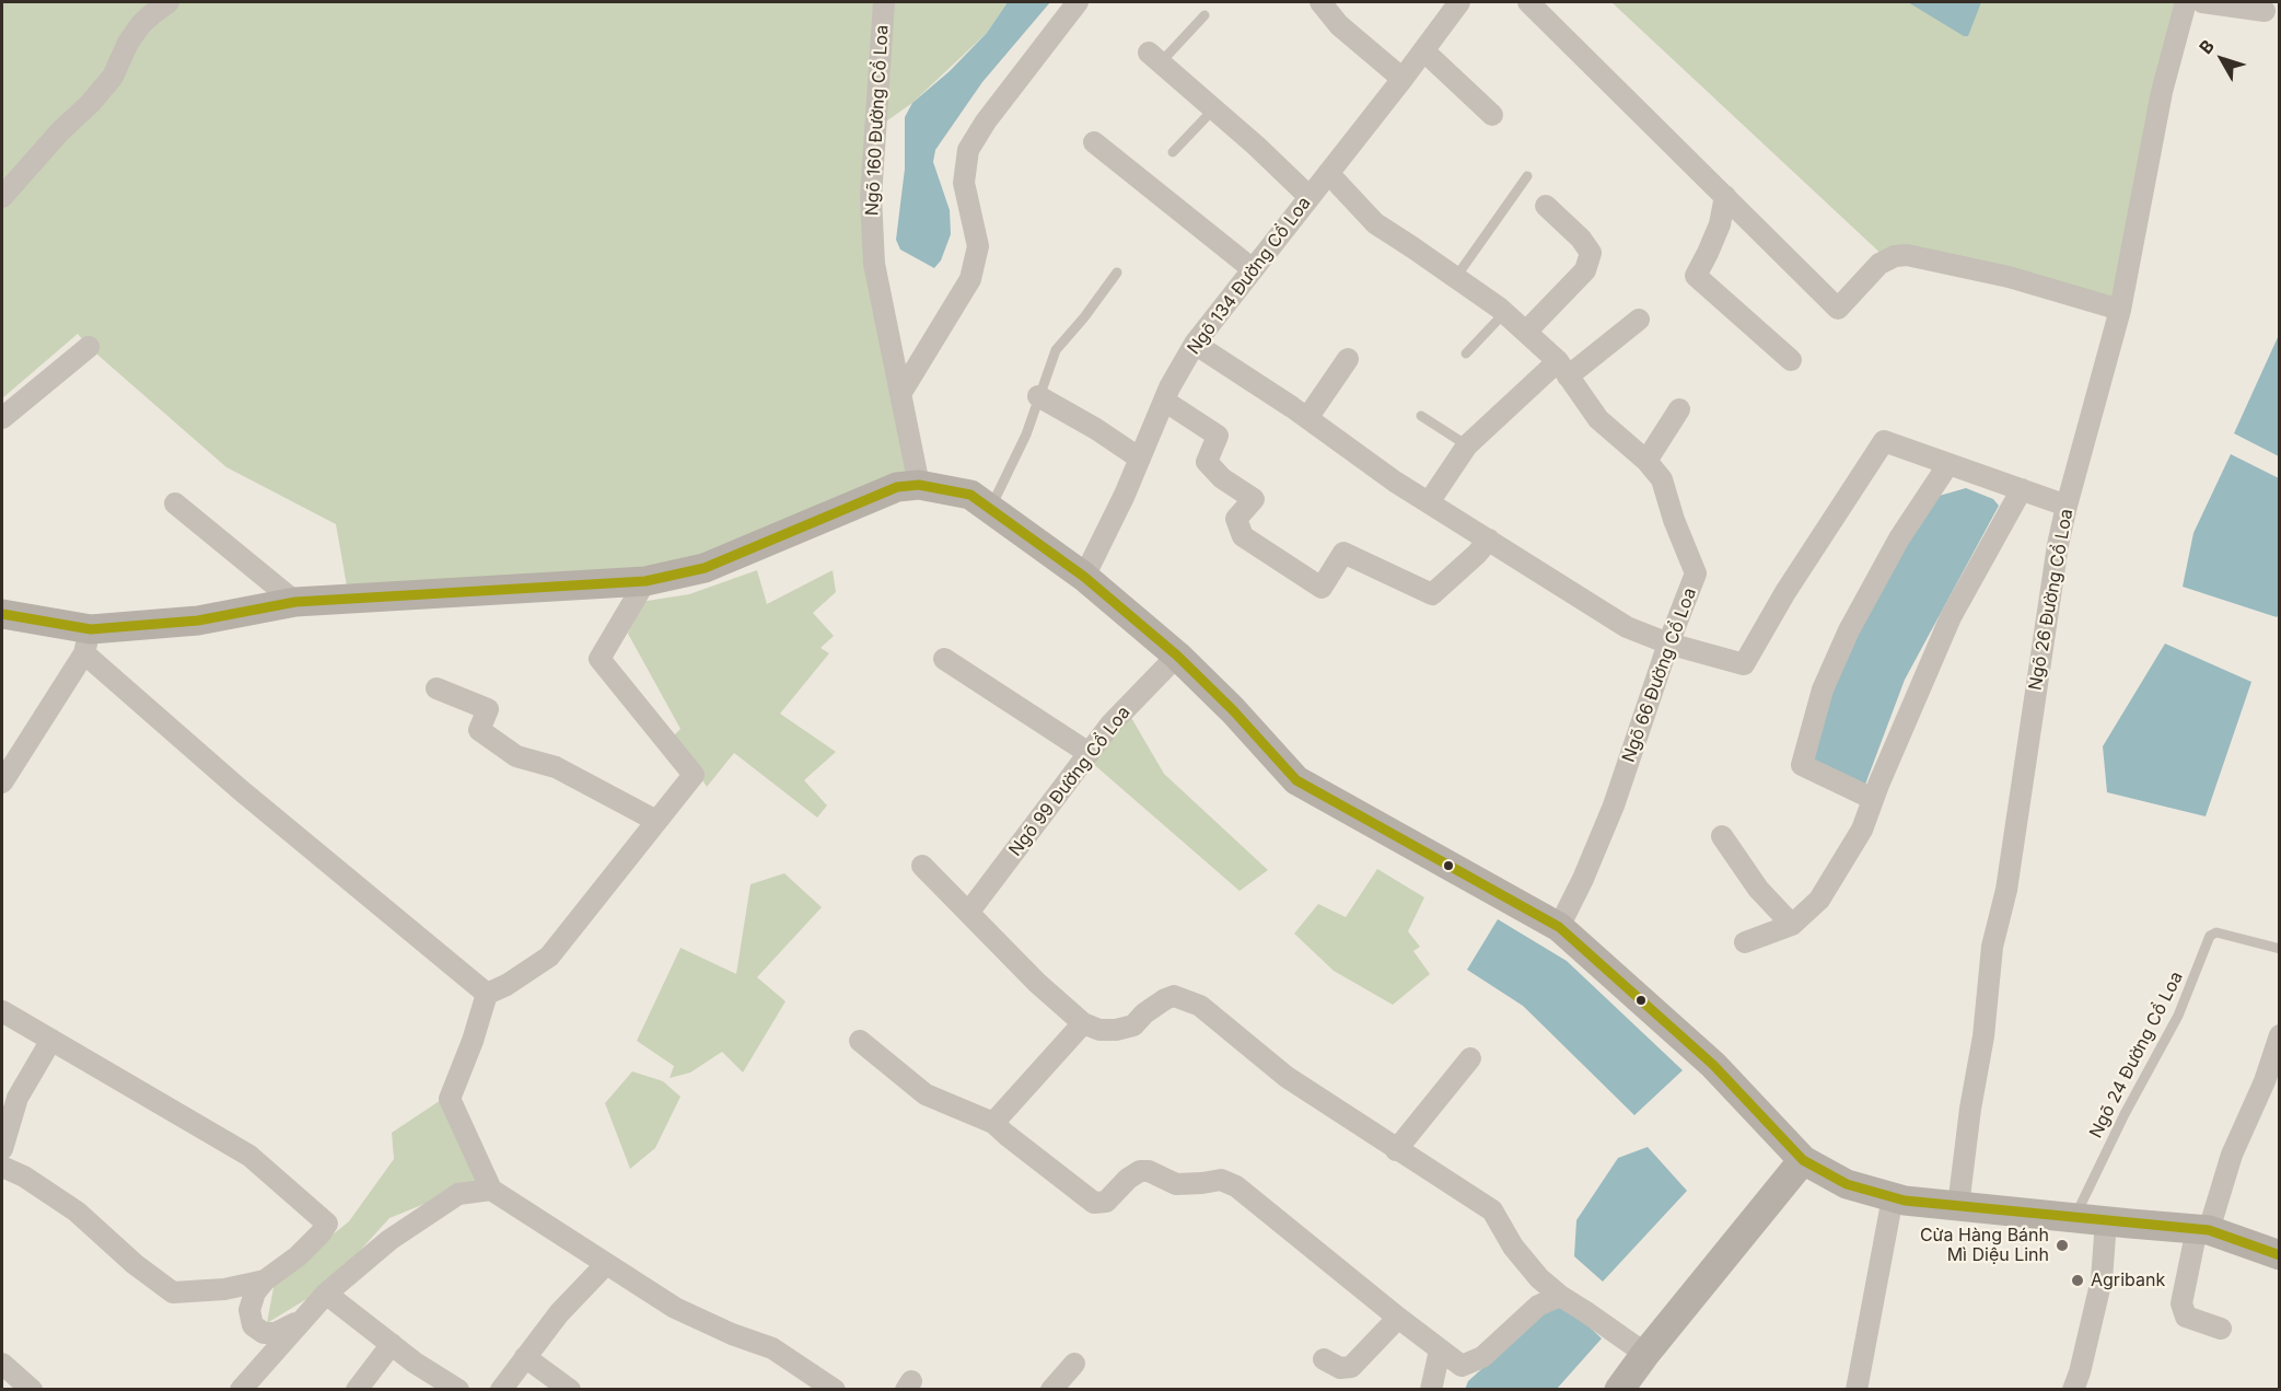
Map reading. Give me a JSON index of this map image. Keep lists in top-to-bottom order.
{
  "streets": {
    "street": [
      "Ngõ 160 Đường Cổ Loa",
      "Ngõ 134 Đường Cổ Loa",
      "Ngõ 26 Đường Cổ Loa",
      "Ngõ 66 Đường Cổ Loa",
      "Ngõ 99 Đường Cổ Loa"
    ],
    "lane": ["Ngõ 24 Đường Cổ Loa"]
  },
  "crossings": [
    ["Ngõ 134 Đường Cổ Loa", "Ngõ 66 Đường Cổ Loa"]
  ],
  "places": ["Cửa Hàng Bánh Mì Diệu Linh", "Agribank"],
  "north": "top left"
}
